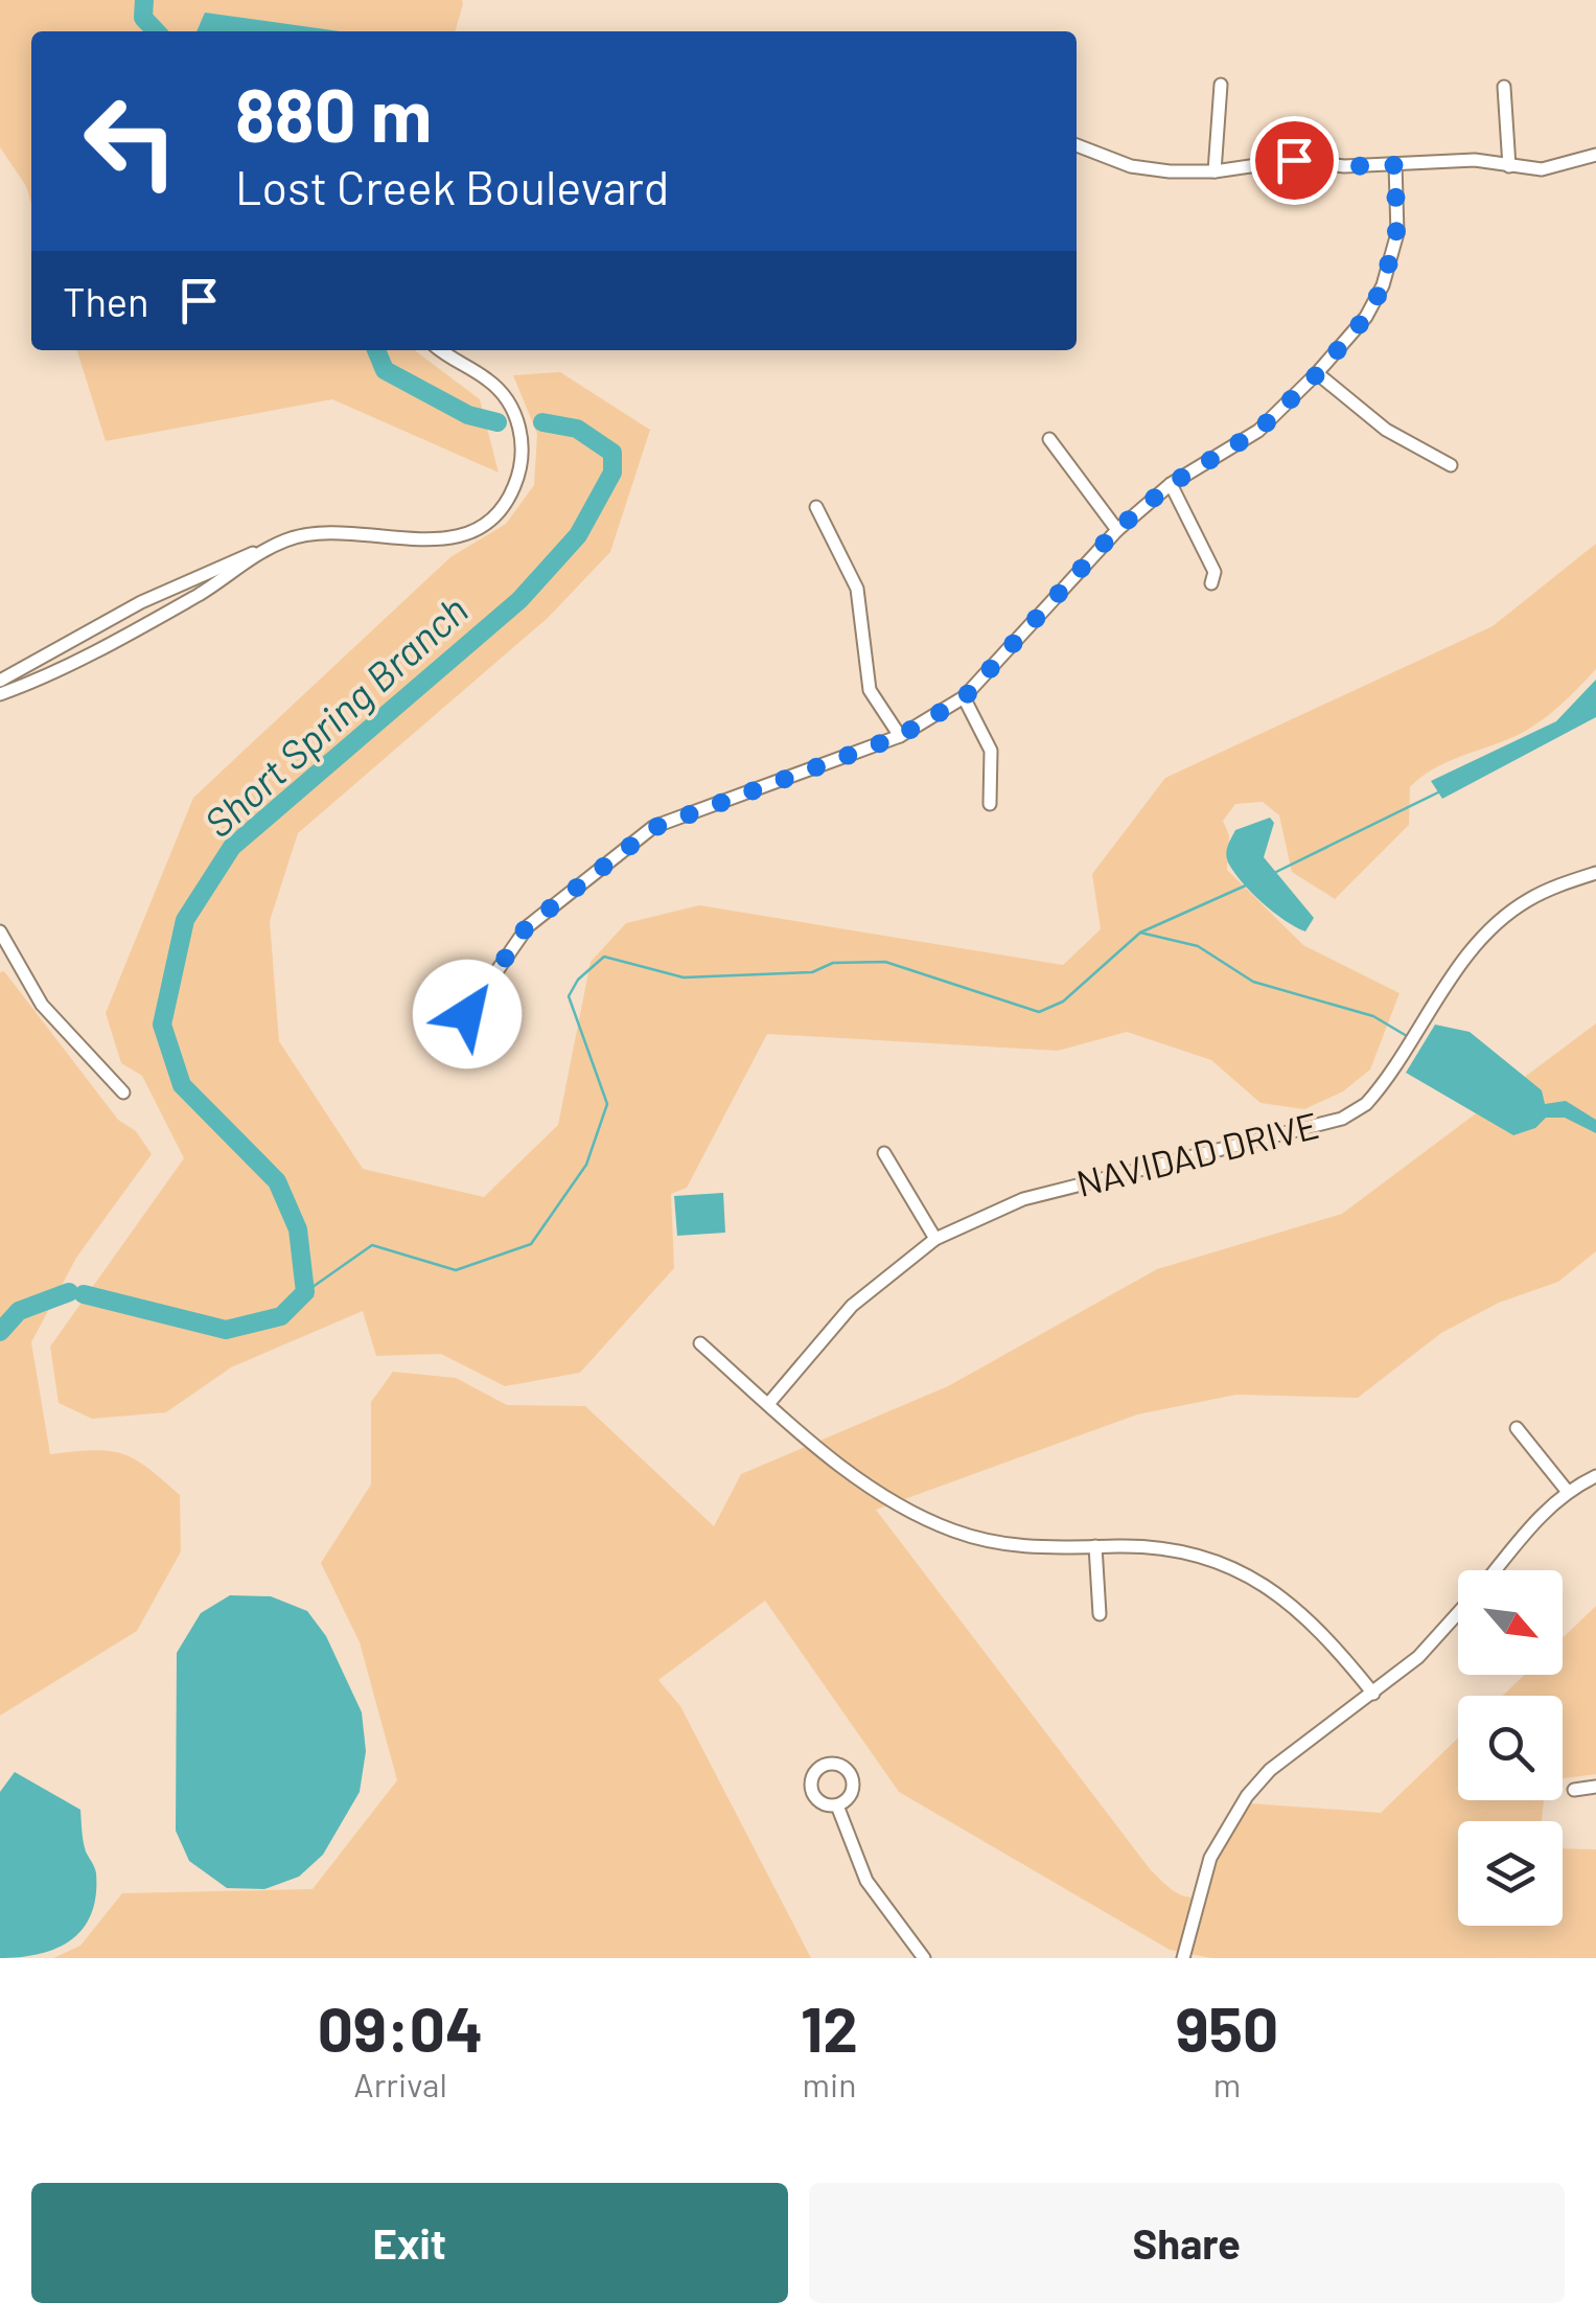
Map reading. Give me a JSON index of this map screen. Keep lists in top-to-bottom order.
{
  "streets": {
    "street": ["NAVIDAD DRIVE"]
  },
  "water": ["Short Spring Branch"],
  "north": "bottom right",
  "page": {
    "turn": ["880 m", "Lost Creek Boulevard"],
    "then": "Then",
    "eta": [
      "09:04",
      "Arrival",
      "12",
      "min",
      "950",
      "m"
    ],
    "buttons": ["Exit", "Share"]
  }
}
